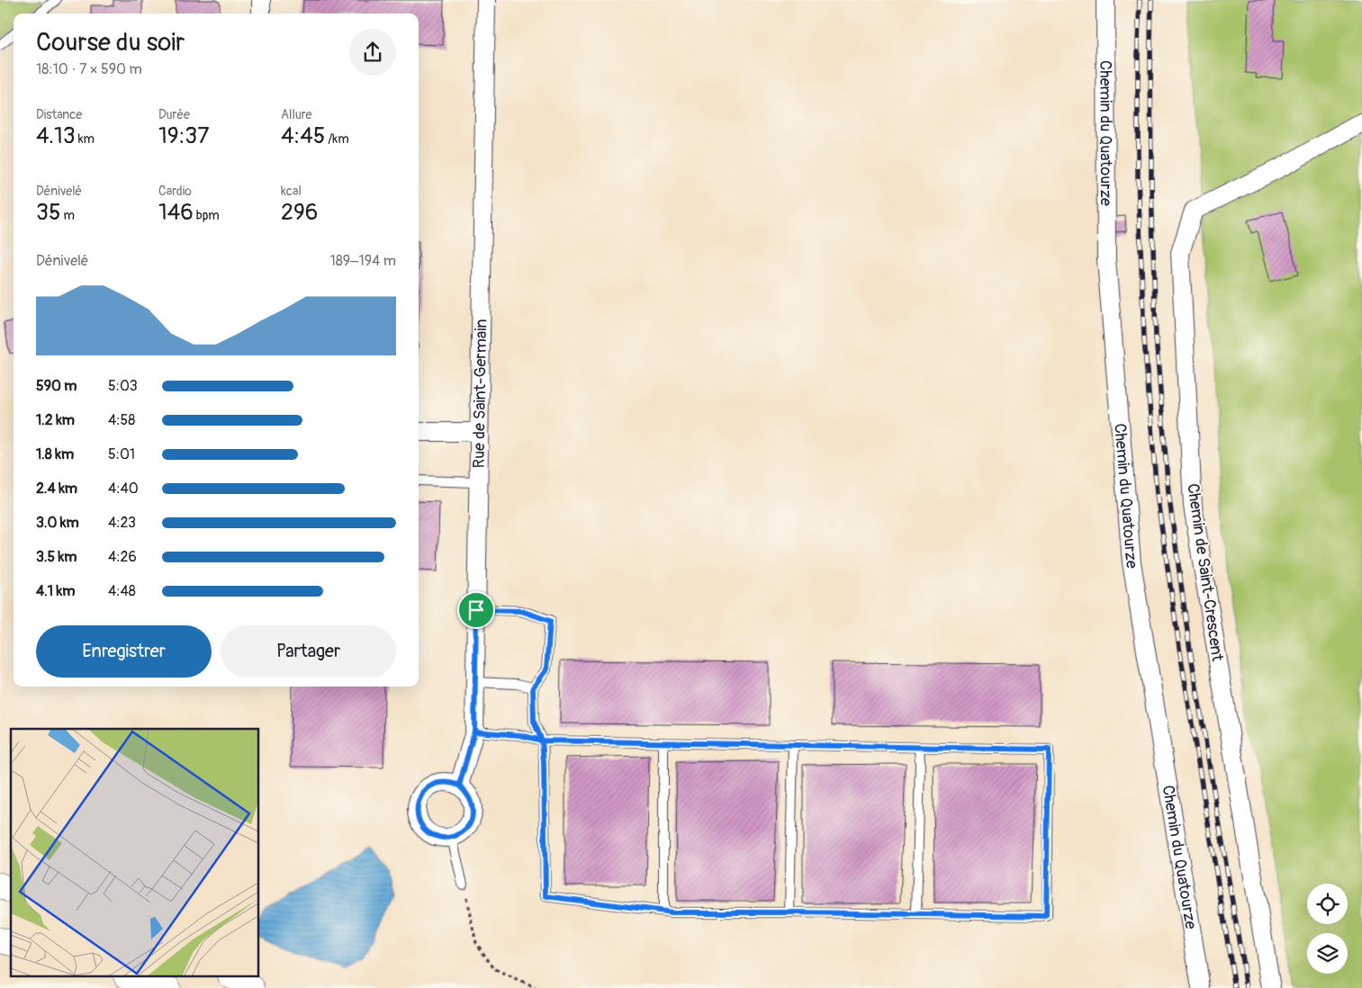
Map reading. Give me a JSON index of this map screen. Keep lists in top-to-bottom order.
{
  "streets": {
    "street": ["Chemin du Quatourze", "Rue de Saint-Germain", "Chemin de Saint-Crescent"]
  },
  "page": {
    "heading": ["Course du soir", "18:10 · 7 × 590 m"],
    "stats": [
      ["Distance", "4.13 km"],
      ["Durée", "19:37"],
      ["Allure", "4:45 /km"],
      ["Dénivelé", "35 m"],
      ["Cardio", "146 bpm"],
      ["kcal", "296"]
    ],
    "chart": ["Dénivelé", "189–194 m"],
    "list": [
      {
        "name": "590 m",
        "note": "5:03"
      },
      {
        "name": "1.2 km",
        "note": "4:58"
      },
      {
        "name": "1.8 km",
        "note": "5:01"
      },
      {
        "name": "2.4 km",
        "note": "4:40"
      },
      {
        "name": "3.0 km",
        "note": "4:23"
      },
      {
        "name": "3.5 km",
        "note": "4:26"
      },
      {
        "name": "4.1 km",
        "note": "4:48"
      }
    ],
    "buttons": ["Enregistrer", "Partager"]
  }
}
